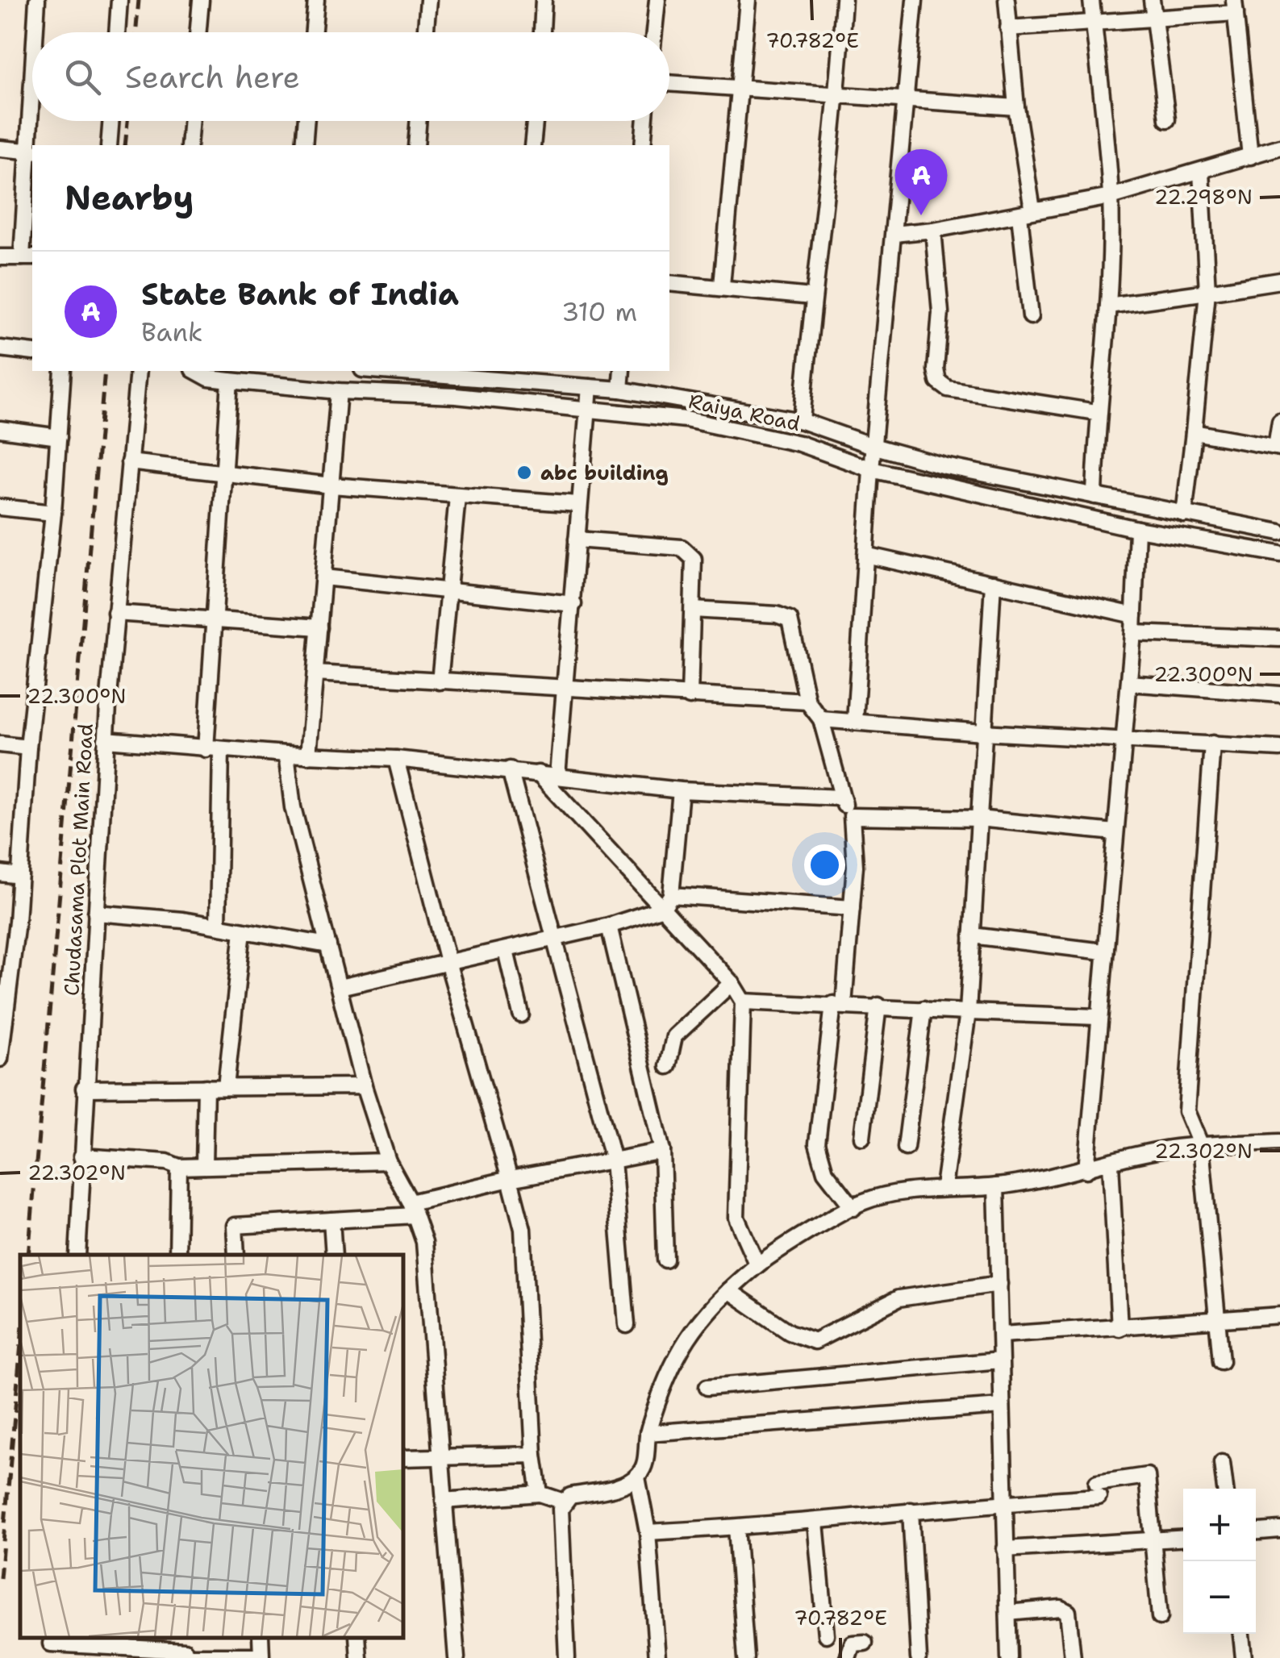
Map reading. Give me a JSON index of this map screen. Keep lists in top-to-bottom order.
{
  "streets": {
    "street": ["Raiya Road", "Chudasama Plot Main Road"]
  },
  "places": ["abc building"],
  "page": {
    "search": "Search here",
    "heading": "Nearby",
    "pins": "A",
    "list": [
      {
        "mark": "A",
        "name": "State Bank of India",
        "note": "Bank",
        "value": "310 m"
      }
    ],
    "map_buttons": ["+", "−"]
  },
  "coordinates": [
    "70.782°E",
    "22.298°N",
    "22.300°N",
    "22.302°N"
  ]
}
